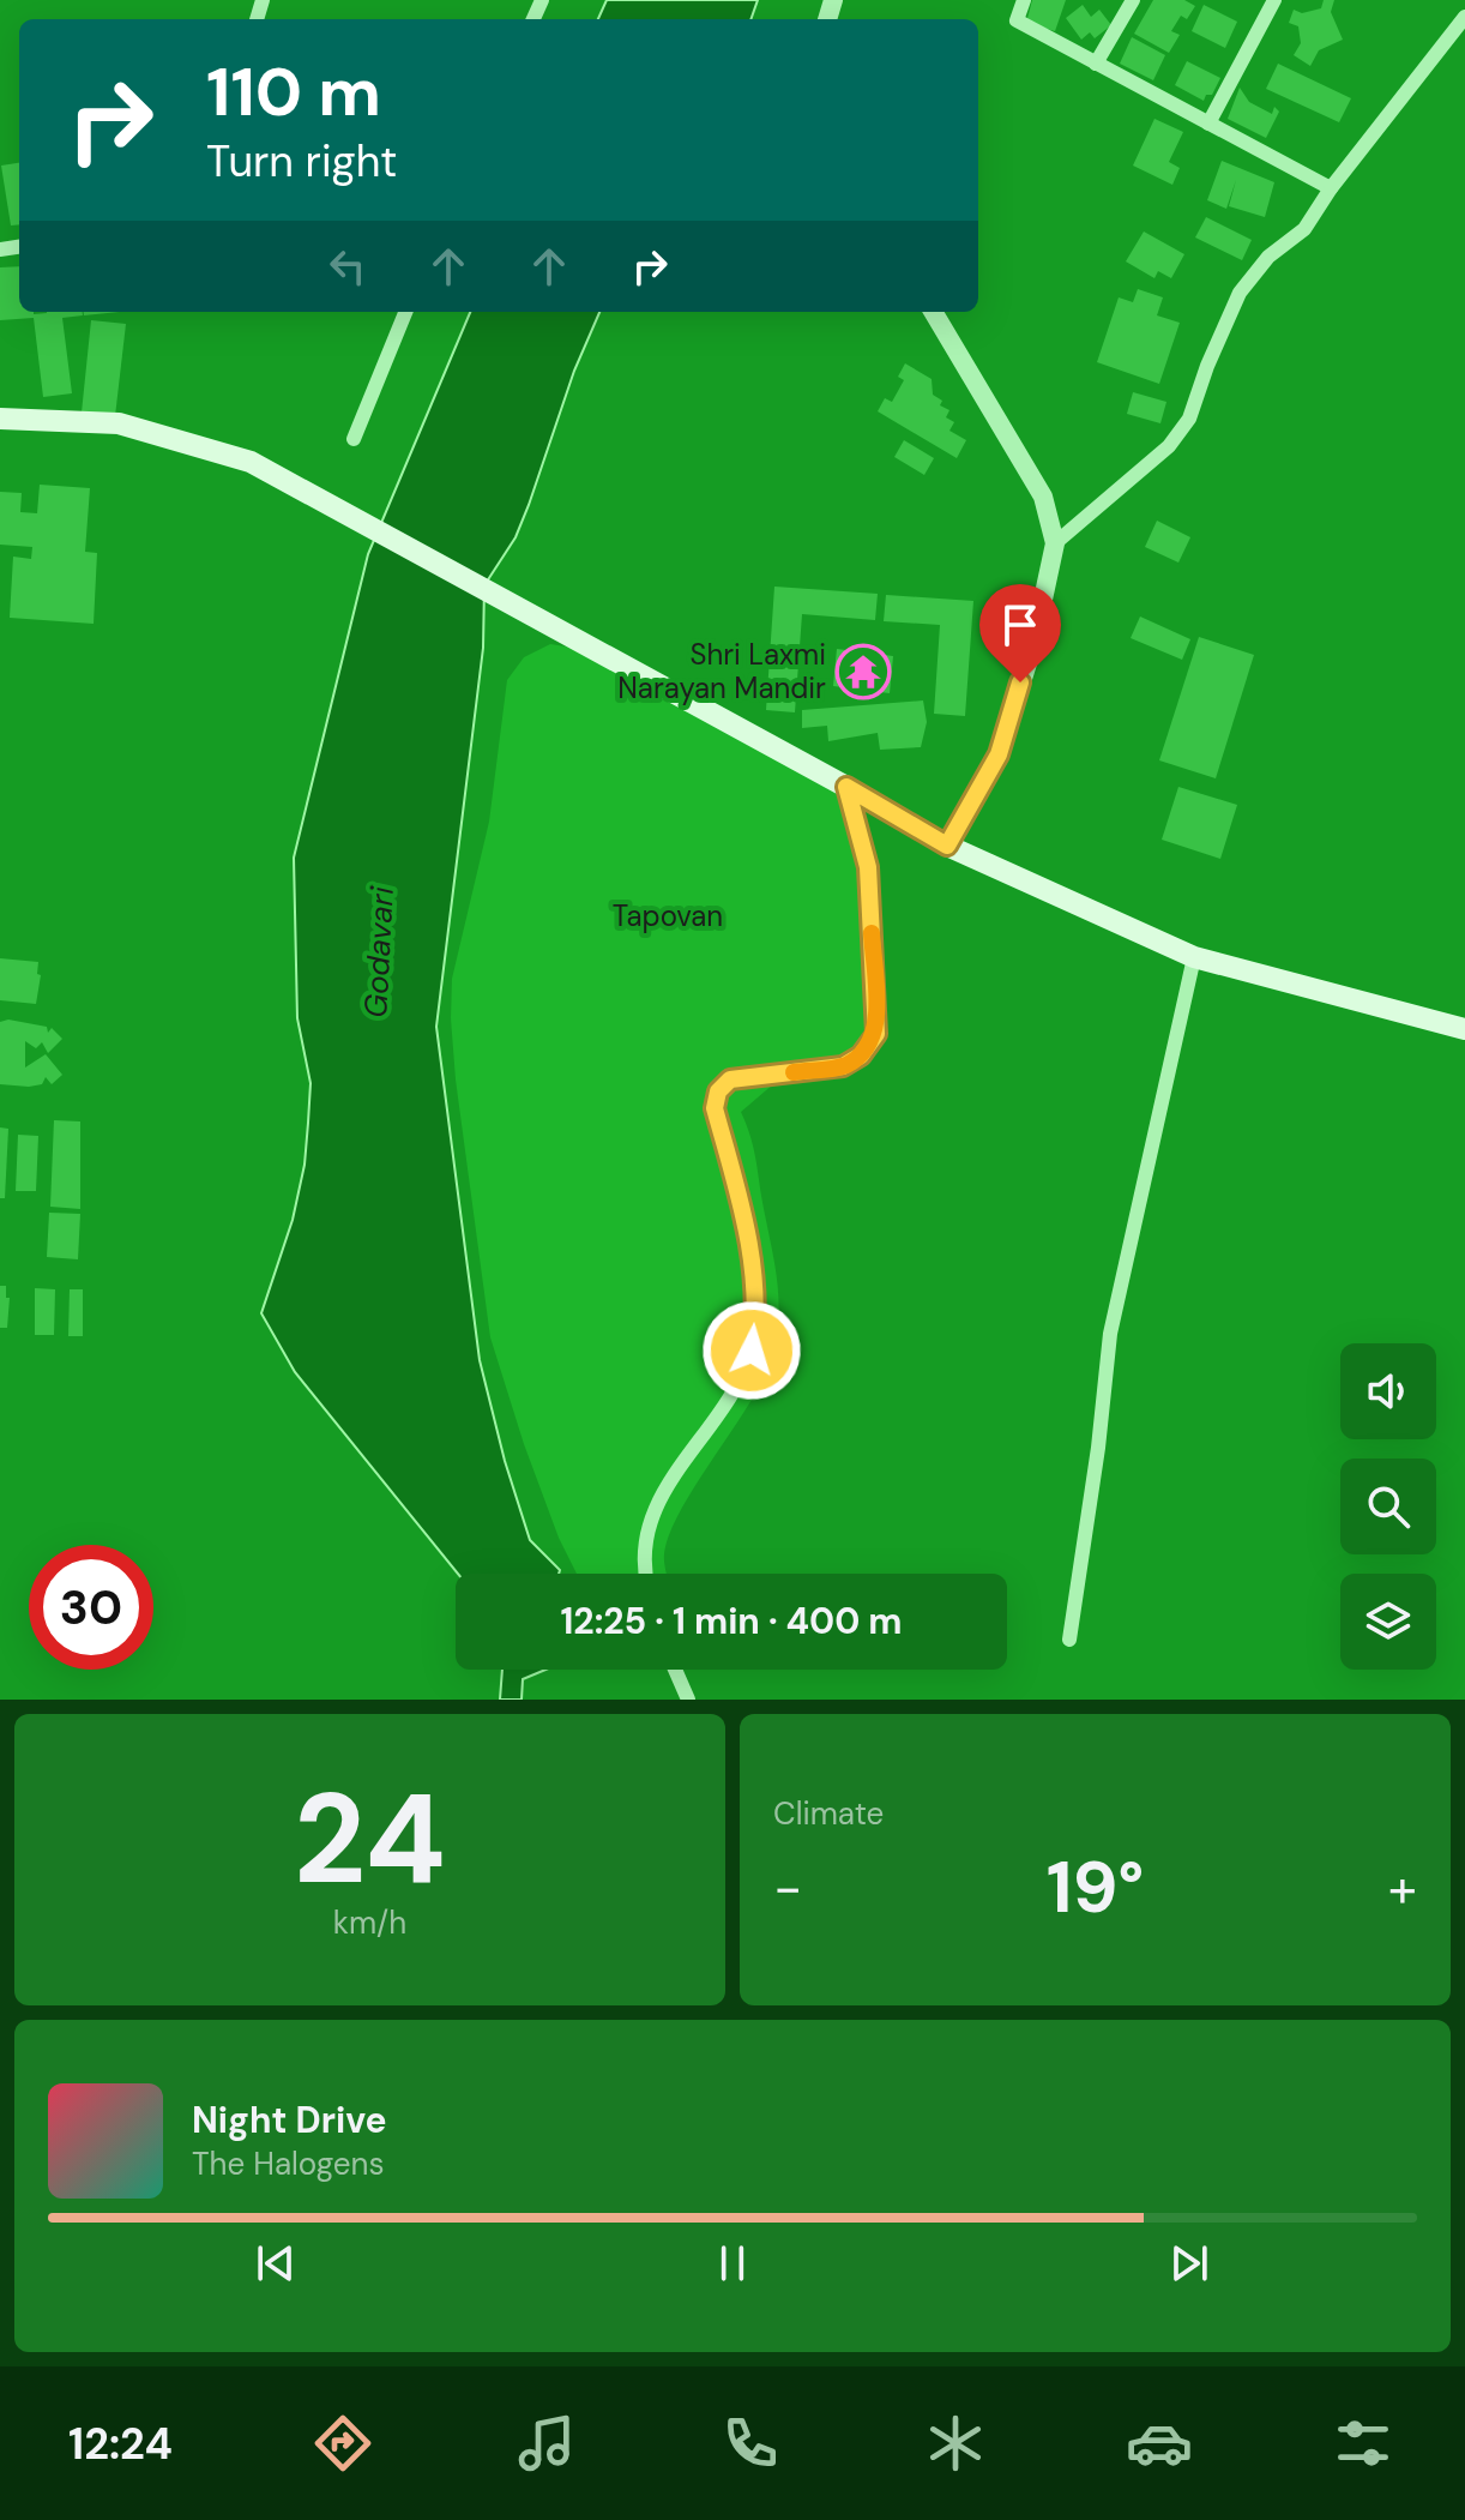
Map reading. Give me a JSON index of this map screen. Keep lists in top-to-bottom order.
{
  "water": ["Godavari"],
  "parks": ["Tapovan"],
  "places": {
    "temple": ["Shri Laxmi Narayan Mandir"]
  },
  "page": {
    "turn": ["110 m", "Turn right"],
    "limit": "30",
    "trip": "12:25 · 1 min · 400 m",
    "tile": [
      ["24", "km/h"],
      "Climate"
    ],
    "heat": ["−", "19°", "+"],
    "song": ["Night Drive", "The Halogens"],
    "tabs": "12:24"
  }
}
